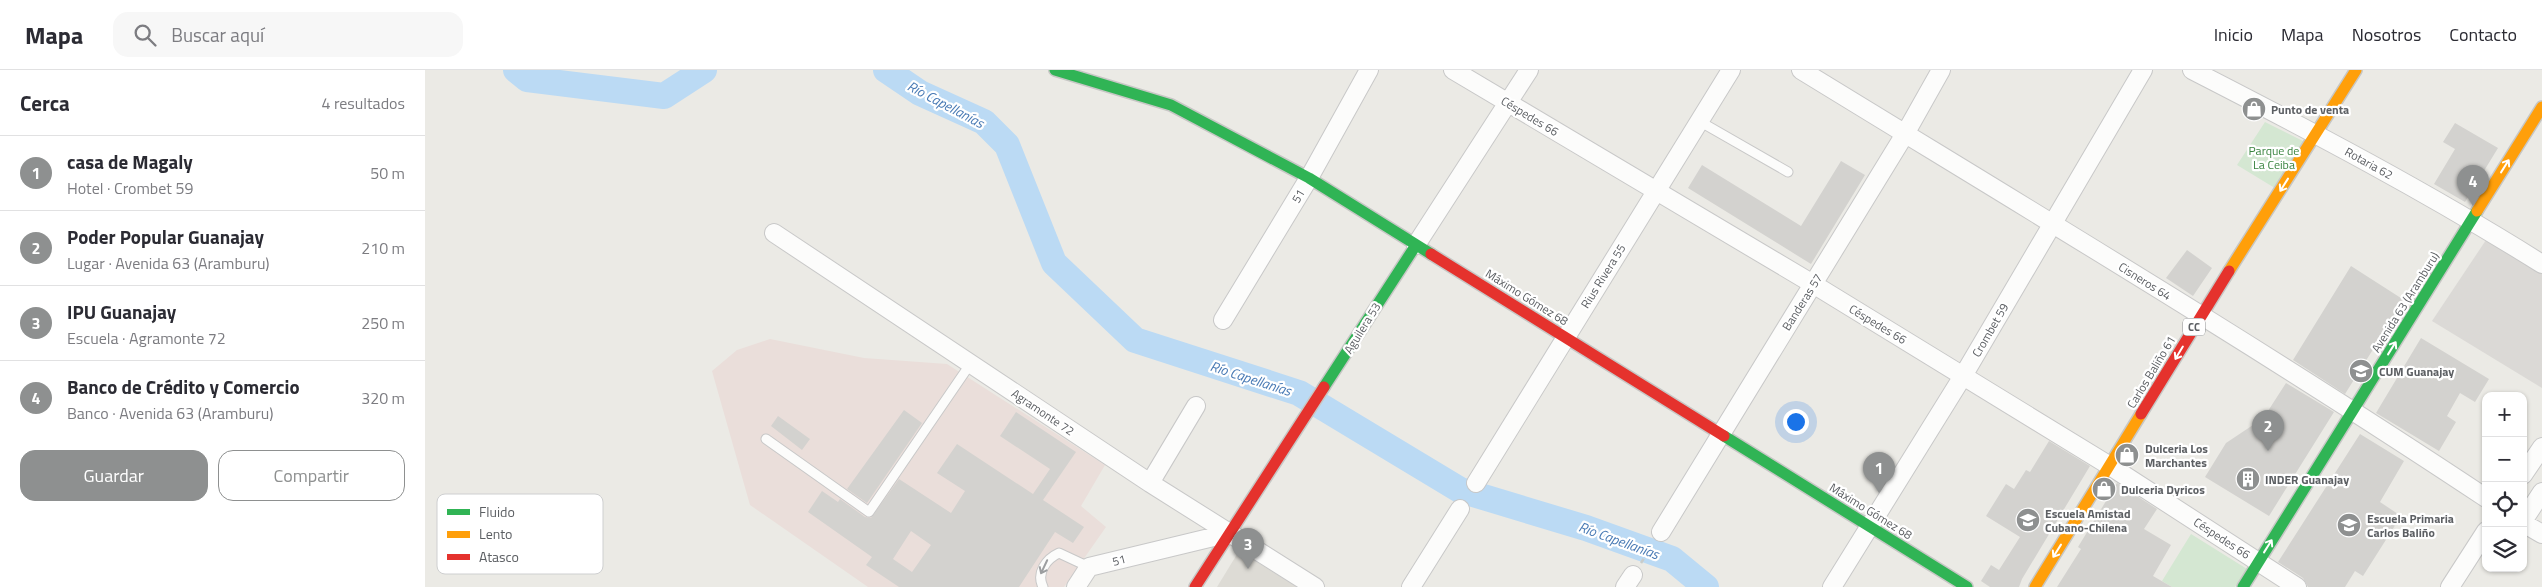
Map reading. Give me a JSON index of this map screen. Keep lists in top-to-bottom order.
{
  "streets": {
    "street": [
      "Céspedes 66",
      "Rotaria 62",
      "51",
      "Rius Rivera 55",
      "Cisneros 64",
      "Máximo Gómez 68",
      "Banderas 57",
      "Avenida 63 (Aramburu)",
      "CC",
      "Aguilera 53",
      "Crombet 59",
      "Carlos Baliño 61",
      "Agramonte 72"
    ]
  },
  "crossings": [
    ["Céspedes 66", "Rius Rivera 55"],
    ["Céspedes 66", "Banderas 57"],
    ["Céspedes 66", "Avenida 63 (Aramburu)"],
    ["Céspedes 66", "Aguilera 53"],
    ["Céspedes 66", "Crombet 59"],
    ["Céspedes 66", "Carlos Baliño 61"],
    ["Rotaria 62", "Avenida 63 (Aramburu)"],
    ["Rotaria 62", "Carlos Baliño 61"],
    ["51", "Máximo Gómez 68"],
    ["51", "Aguilera 53"],
    ["51", "Agramonte 72"],
    ["Rius Rivera 55", "Máximo Gómez 68"],
    ["Cisneros 64", "Banderas 57"],
    ["Cisneros 64", "Avenida 63 (Aramburu)"],
    ["Cisneros 64", "Crombet 59"],
    ["Cisneros 64", "Carlos Baliño 61"],
    ["Máximo Gómez 68", "Banderas 57"],
    ["Máximo Gómez 68", "Aguilera 53"],
    ["Máximo Gómez 68", "Crombet 59"],
    ["Aguilera 53", "Agramonte 72"]
  ],
  "one_way": ["Avenida 63 (Aramburu)", "Carlos Baliño 61"],
  "water": ["Río Capellanías"],
  "parks": ["Parque de La Ceiba"],
  "places": {
    "shop": ["Punto de venta", "Dulceria Los Marchantes", "Dulceria Dyricos"],
    "school or university": ["CUM Guanajay", "Escuela Amistad Cubano-Chilena", "Escuela Primaria Carlos Baliño"],
    "building": ["INDER Guanajay"]
  },
  "legend": ["Fluido", "Lento", "Atasco"],
  "page": {
    "header": "Mapa",
    "search": "Buscar aquí",
    "nav": [
      "Inicio",
      "Mapa",
      "Nosotros",
      "Contacto"
    ],
    "heading": ["Cerca", "4 resultados"],
    "list": [
      {
        "mark": "1",
        "name": "casa de Magaly",
        "note": "Hotel · Crombet 59",
        "value": "50 m"
      },
      {
        "mark": "2",
        "name": "Poder Popular Guanajay",
        "note": "Lugar · Avenida 63 (Aramburu)",
        "value": "210 m"
      },
      {
        "mark": "3",
        "name": "IPU Guanajay",
        "note": "Escuela · Agramonte 72",
        "value": "250 m"
      },
      {
        "mark": "4",
        "name": "Banco de Crédito y Comercio",
        "note": "Banco · Avenida 63 (Aramburu)",
        "value": "320 m"
      }
    ],
    "pins": [
      "4",
      "2",
      "1",
      "3"
    ],
    "map_buttons": ["+", "−"],
    "buttons": ["Guardar", "Compartir"]
  }
}
